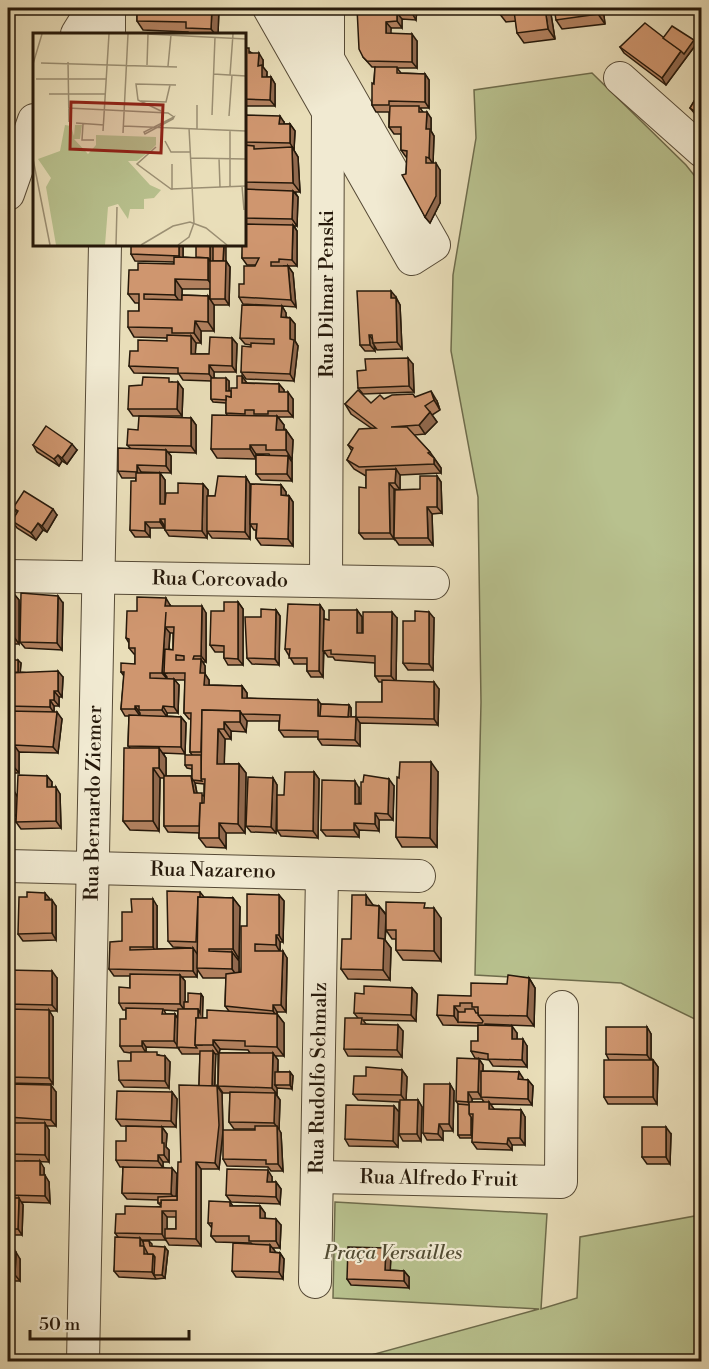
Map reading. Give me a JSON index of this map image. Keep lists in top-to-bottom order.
{
  "streets": {
    "street": [
      "Rua Dilmar Penski",
      "Rua Corcovado",
      "Rua Bernardo Ziemer",
      "Rua Nazareno",
      "Rua Rudolfo Schmalz",
      "Rua Alfredo Fruit"
    ]
  },
  "crossings": [
    ["Rua Dilmar Penski", "Rua Corcovado"],
    ["Rua Corcovado", "Rua Bernardo Ziemer"],
    ["Rua Bernardo Ziemer", "Rua Nazareno"],
    ["Rua Nazareno", "Rua Rudolfo Schmalz"],
    ["Rua Rudolfo Schmalz", "Rua Alfredo Fruit"]
  ],
  "parks": ["Praça Versailles"],
  "scale_bar": "50 m"
}
